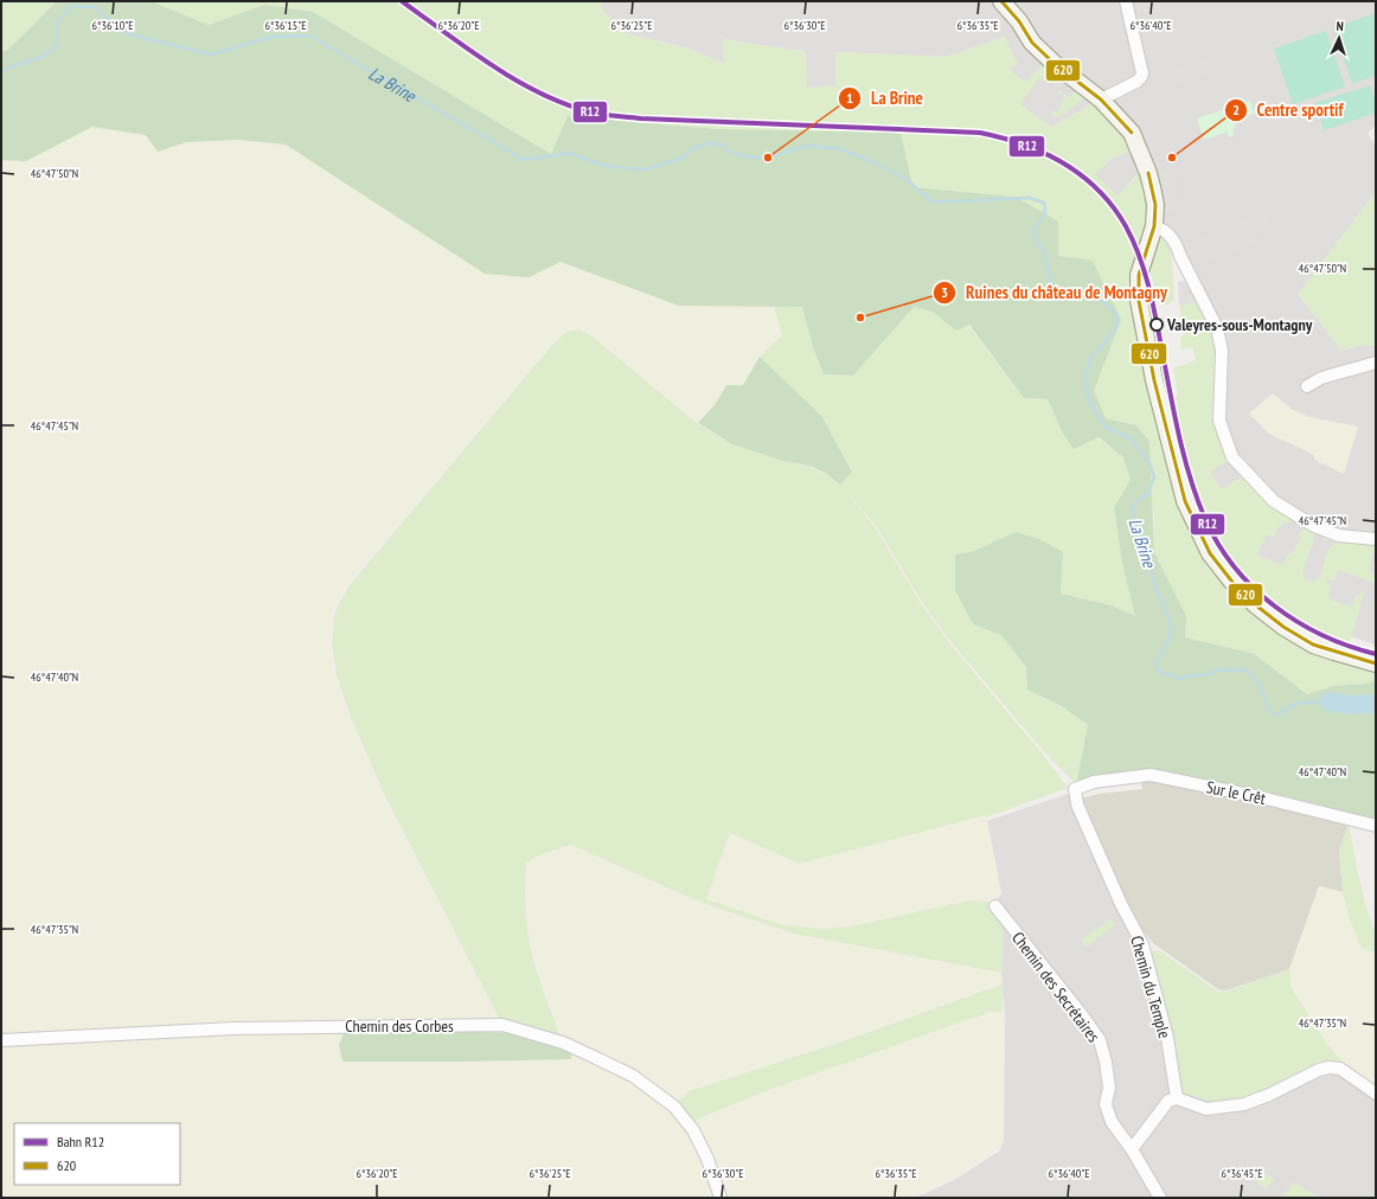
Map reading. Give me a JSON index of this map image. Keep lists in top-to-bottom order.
{
  "streets": {
    "street": [
      "Sur le Crêt",
      "Chemin des Secrétaires",
      "Chemin du Temple",
      "Chemin des Corbes"
    ]
  },
  "crossings": [
    ["Sur le Crêt", "Chemin du Temple"]
  ],
  "water": ["La Brine"],
  "places": [
    "La Brine",
    "Centre sportif",
    "Ruines du château de Montagny",
    "Valeyres-sous-Montagny"
  ],
  "lines": ["rail line R12", "transit line 620"],
  "legend": ["Bahn R12", "620"],
  "north": "top",
  "coordinates": [
    "6°36'10\"E",
    "6°36'15\"E",
    "6°36'20\"E",
    "6°36'25\"E",
    "6°36'30\"E",
    "6°36'35\"E",
    "6°36'40\"E",
    "46°47'50\"N",
    "46°47'45\"N",
    "46°47'40\"N",
    "46°47'35\"N",
    "6°36'45\"E"
  ]
}
